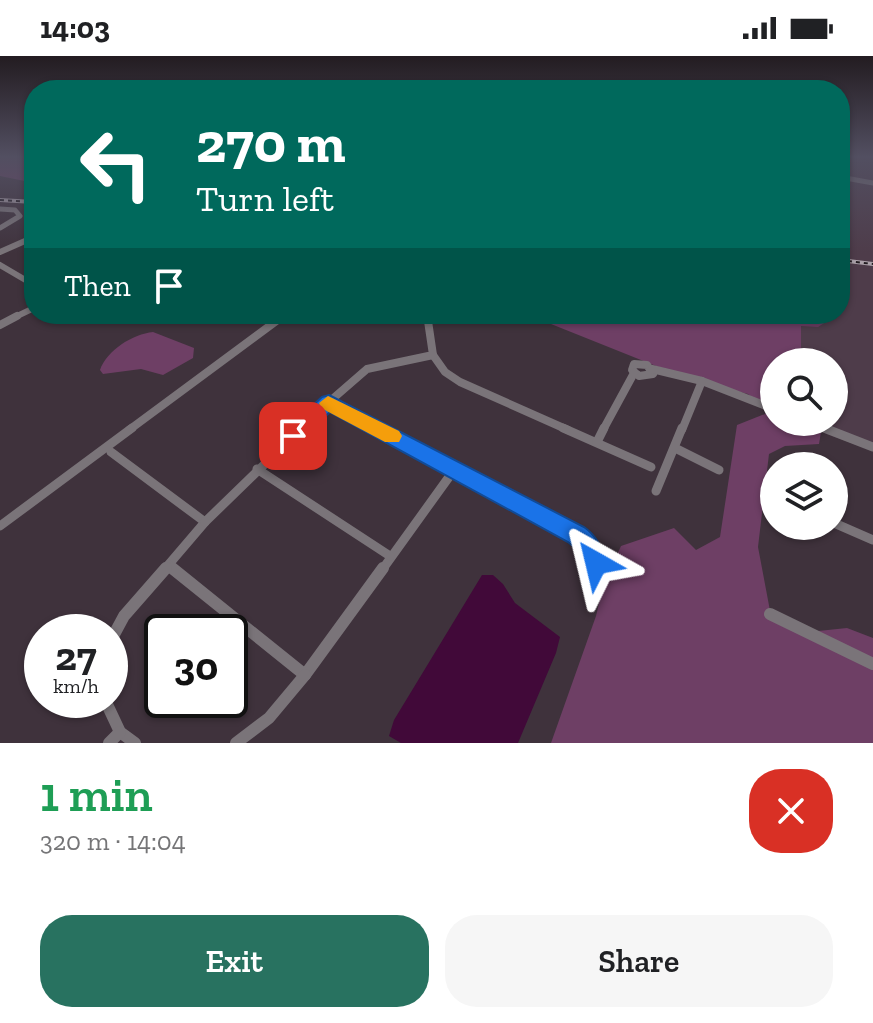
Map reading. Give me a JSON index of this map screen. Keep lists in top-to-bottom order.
{
  "page": {
    "status": "14:03",
    "turn": ["270 m", "Turn left"],
    "then": "Then",
    "speed": "27 km/h",
    "limit": "30",
    "heading": ["1 min", "320 m · 14:04"],
    "buttons": ["Exit", "Share"]
  }
}
